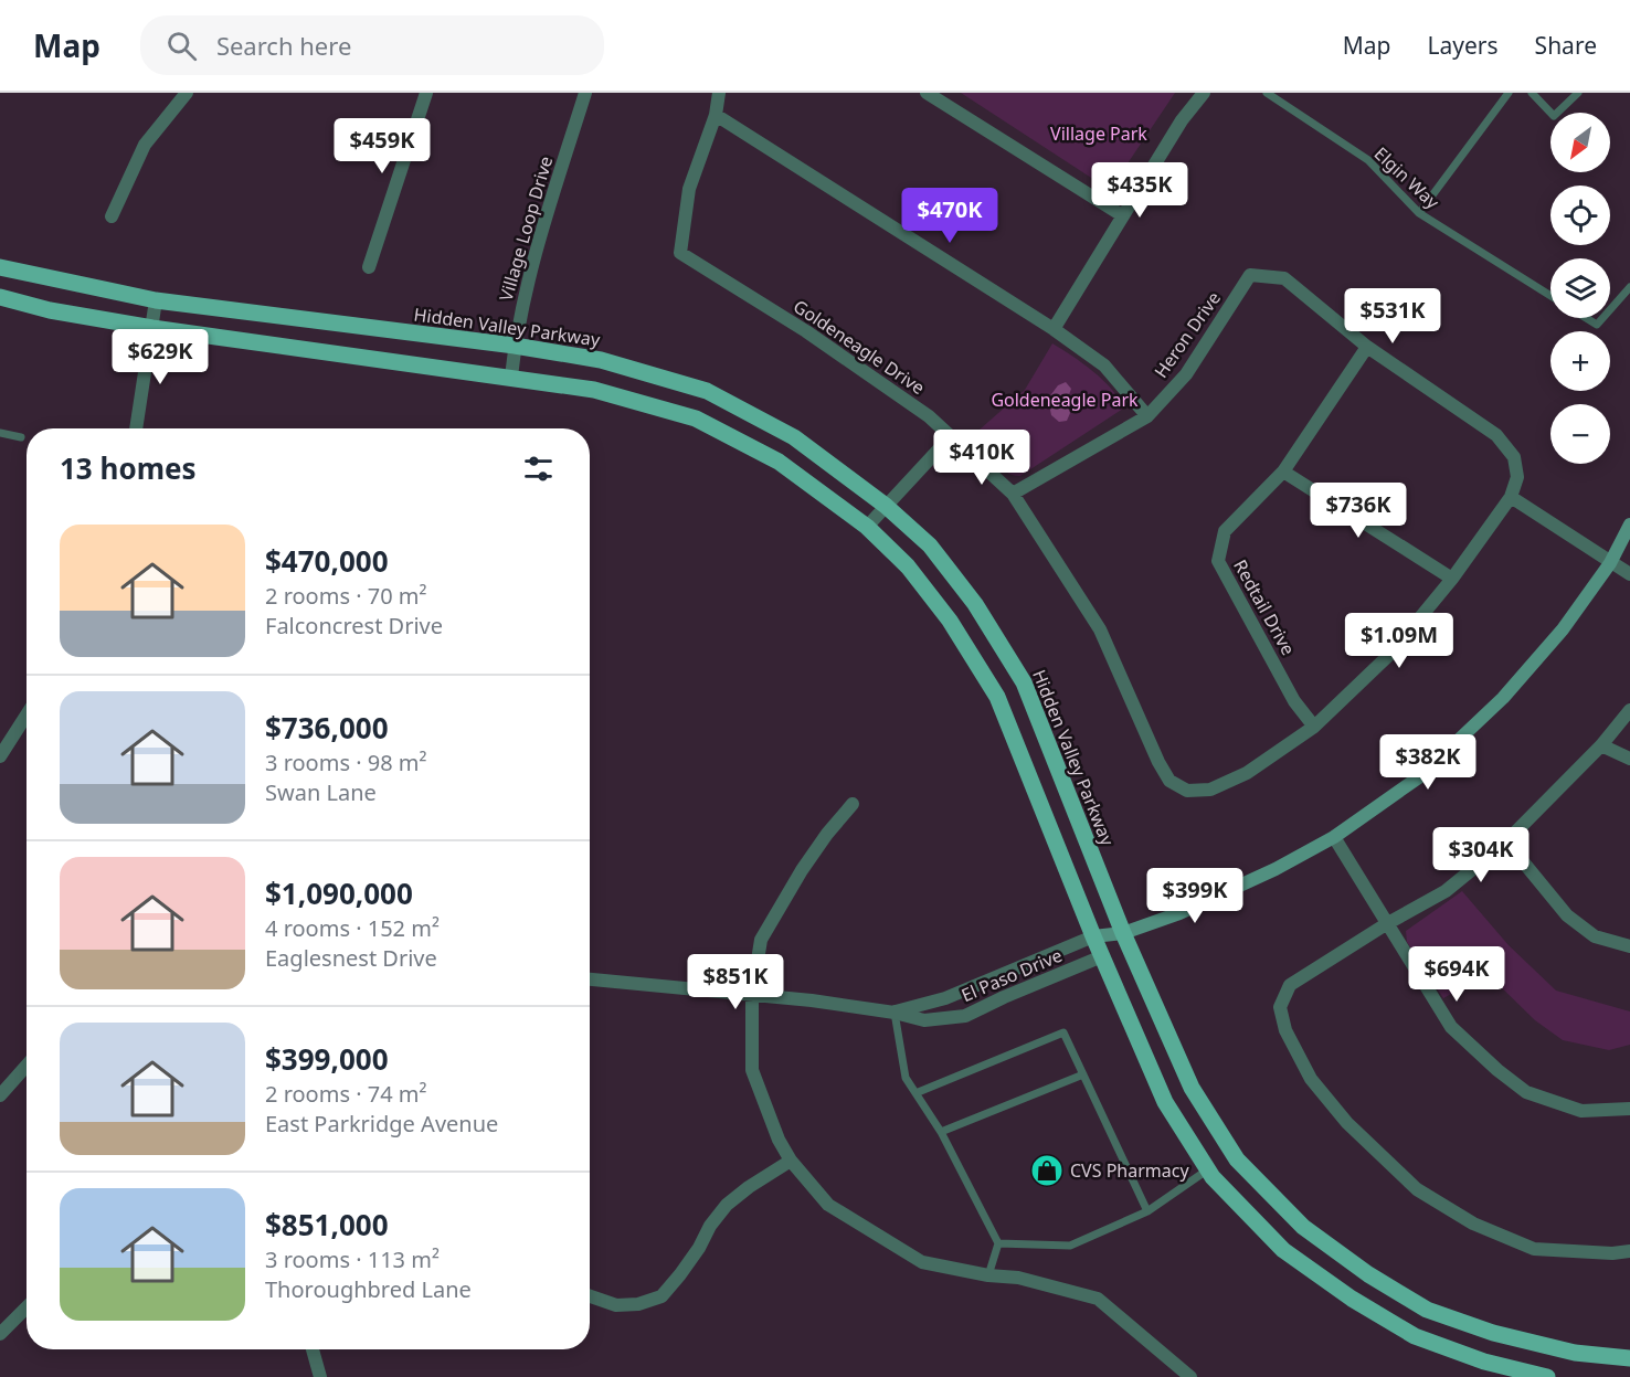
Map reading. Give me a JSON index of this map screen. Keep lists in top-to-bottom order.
{
  "streets": {
    "main road": ["Hidden Valley Parkway"],
    "street": [
      "Village Loop Drive",
      "Heron Drive",
      "Goldeneagle Drive",
      "Redtail Drive",
      "El Paso Drive"
    ],
    "lane": ["Elgin Way"]
  },
  "crossings": [
    ["Village Loop Drive", "Hidden Valley Parkway"],
    ["Heron Drive", "Goldeneagle Drive"],
    ["Heron Drive", "Redtail Drive"],
    ["Goldeneagle Drive", "Redtail Drive"]
  ],
  "parks": ["Village Park", "Goldeneagle Park"],
  "places": {
    "shop": ["CVS Pharmacy"]
  },
  "north": "bottom left",
  "page": {
    "header": "Map",
    "search": "Search here",
    "nav": ["Map", "Layers", "Share"],
    "map_buttons": ["+", "−"],
    "price": [
      "$459K",
      "$435K",
      "$470K",
      "$531K",
      "$629K",
      "$410K",
      "$736K",
      "$1.09M",
      "$382K",
      "$304K",
      "$399K",
      "$694K",
      "$851K"
    ],
    "heading": "13 homes",
    "list": [
      {
        "name": "$470,000",
        "note": "2 rooms · 70 m² · Falconcrest Drive"
      },
      {
        "name": "$736,000",
        "note": "3 rooms · 98 m² · Swan Lane"
      },
      {
        "name": "$1,090,000",
        "note": "4 rooms · 152 m² · Eaglesnest Drive"
      },
      {
        "name": "$399,000",
        "note": "2 rooms · 74 m² · East Parkridge Avenue"
      },
      {
        "name": "$851,000",
        "note": "3 rooms · 113 m² · Thoroughbred Lane"
      }
    ]
  }
}
